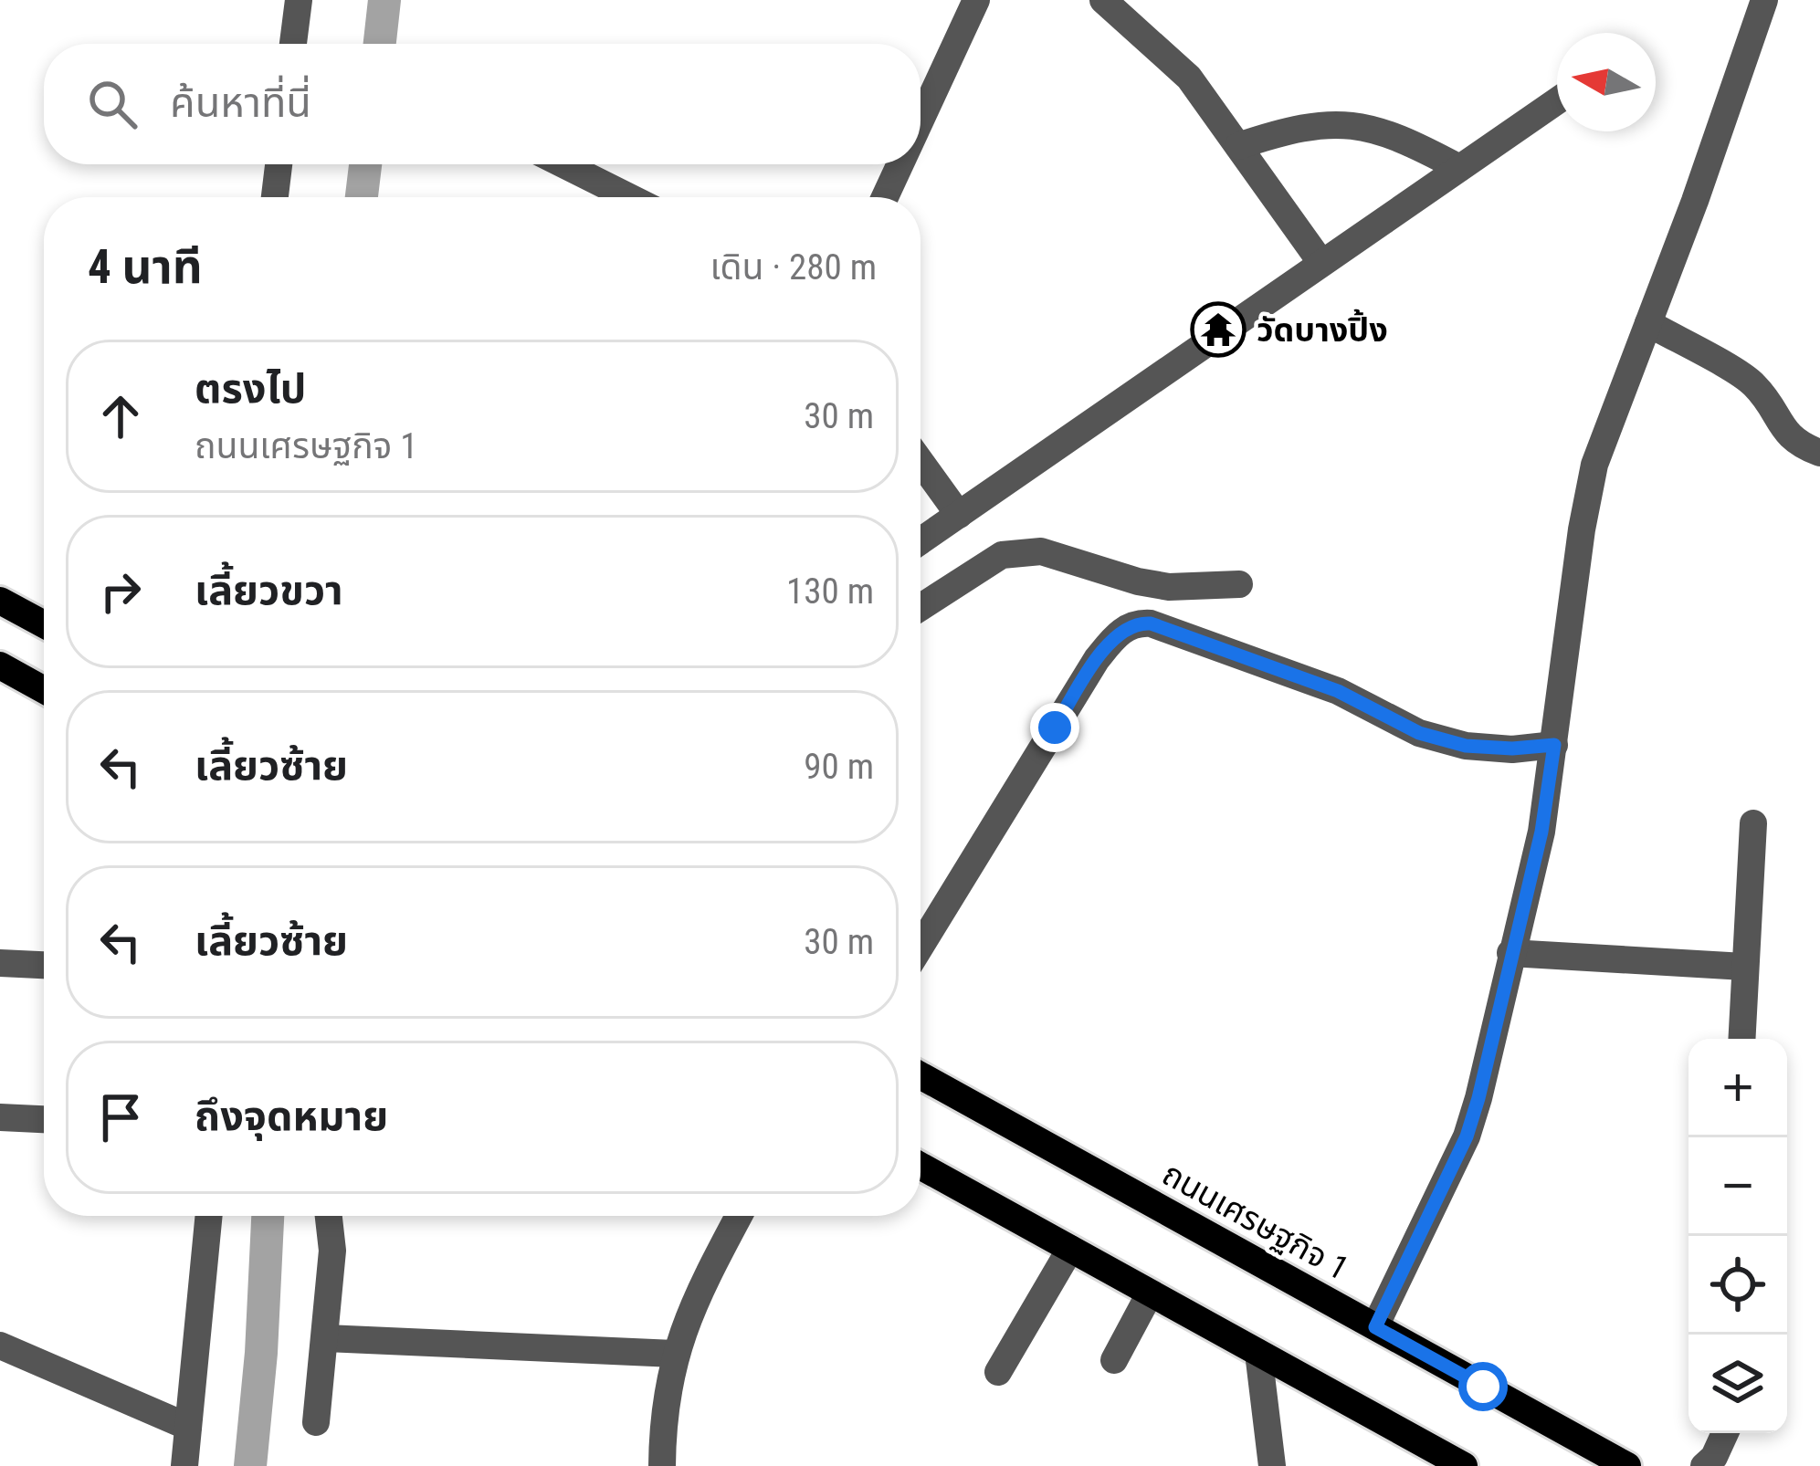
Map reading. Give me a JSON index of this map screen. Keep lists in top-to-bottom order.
{
  "streets": {
    "main road": ["ถนนเศรษฐกิจ 1"]
  },
  "places": {
    "temple": ["วัดบางปิ้ง"]
  },
  "north": "left",
  "page": {
    "search": "ค้นหาที่นี่",
    "heading": ["4 นาที", "เดิน · 280 m"],
    "list": [
      ["ตรงไป", "ถนนเศรษฐกิจ 1", "30 m"],
      ["เลี้ยวขวา", "130 m"],
      ["เลี้ยวซ้าย", "90 m"],
      ["เลี้ยวซ้าย", "30 m"],
      "ถึงจุดหมาย"
    ],
    "map_buttons": ["+", "−"]
  }
}
